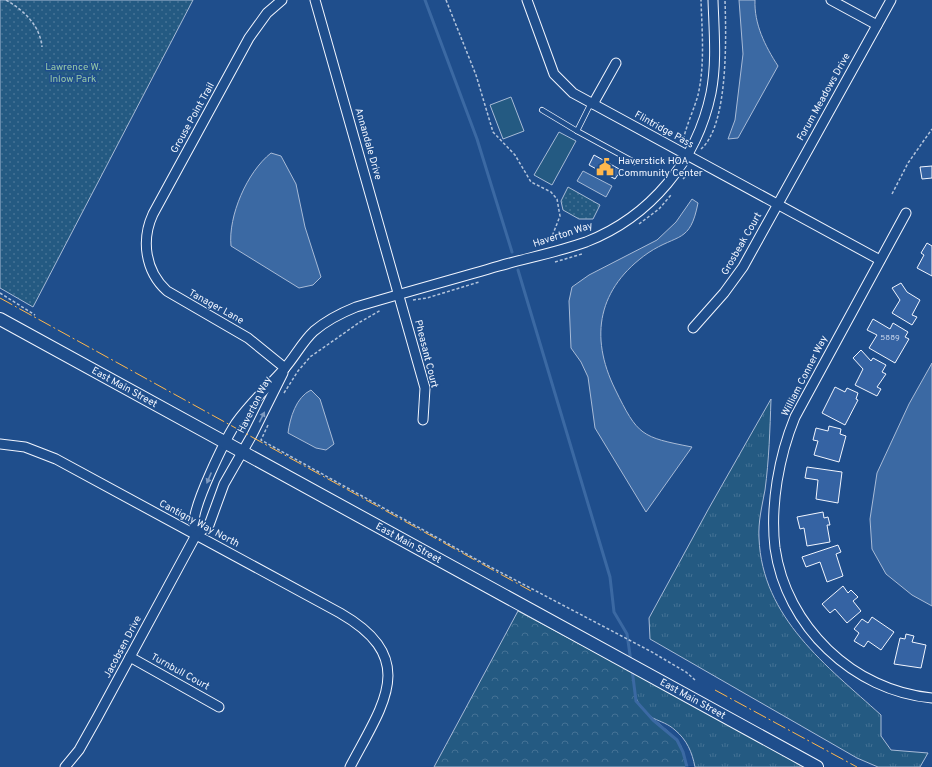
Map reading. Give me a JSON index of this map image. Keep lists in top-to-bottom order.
{
  "streets": {
    "main road": ["East Main Street"],
    "street": [
      "Forum Meadows Drive",
      "Grouse Point Trail",
      "Flintridge Pass",
      "Annandale Drive",
      "Haverton Way",
      "Grosbeak Court",
      "Tanager Lane",
      "Pheasant Court",
      "William Conner Way",
      "Cantigny Way North",
      "Jacobsen Drive",
      "Turnbull Court"
    ]
  },
  "crossings": [
    ["Forum Meadows Drive", "Flintridge Pass"],
    ["Forum Meadows Drive", "Grosbeak Court"],
    ["Grouse Point Trail", "Tanager Lane"],
    ["Flintridge Pass", "Haverton Way"],
    ["Flintridge Pass", "Grosbeak Court"],
    ["Flintridge Pass", "William Conner Way"],
    ["Annandale Drive", "Haverton Way"],
    ["Annandale Drive", "Pheasant Court"],
    ["Haverton Way", "Tanager Lane"],
    ["Haverton Way", "Pheasant Court"],
    ["Haverton Way", "East Main Street"],
    ["Haverton Way", "Jacobsen Drive"],
    ["East Main Street", "Jacobsen Drive"],
    ["Cantigny Way North", "Jacobsen Drive"],
    ["Jacobsen Drive", "Turnbull Court"]
  ],
  "parks": ["Lawrence W. Inlow Park"],
  "places": {
    "public building": ["Haverstick HOA Community Center"]
  },
  "house_numbers": ["5889"]
}
